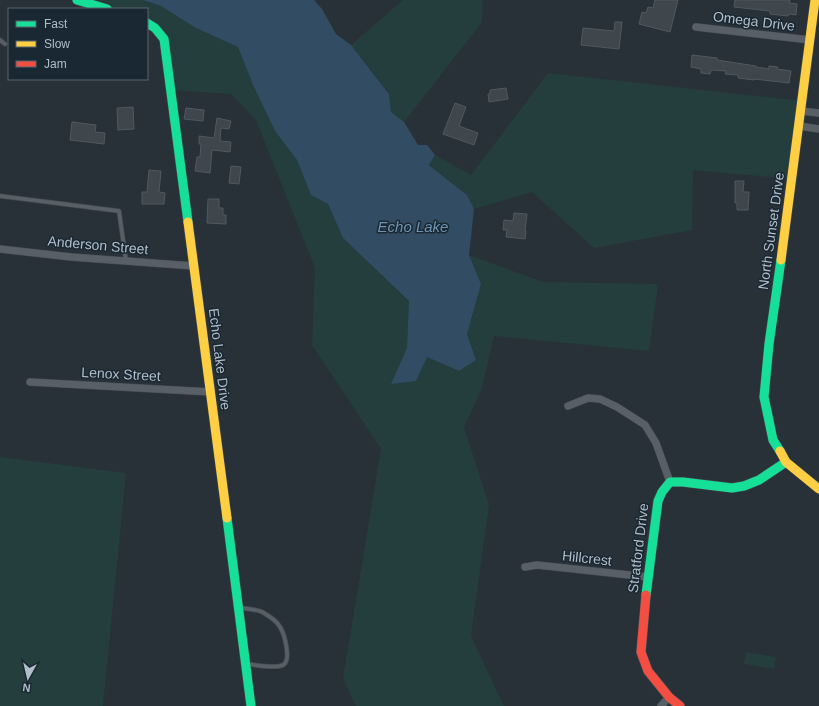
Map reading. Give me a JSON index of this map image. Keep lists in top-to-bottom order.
{
  "streets": {
    "street": [
      "Omega Drive",
      "North Sunset Drive",
      "Anderson Street",
      "Echo Lake Drive",
      "Lenox Street",
      "Stratford Drive",
      "Hillcrest"
    ]
  },
  "crossings": [
    ["Omega Drive", "North Sunset Drive"],
    ["Anderson Street", "Echo Lake Drive"],
    ["Echo Lake Drive", "Lenox Street"],
    ["Stratford Drive", "Hillcrest"]
  ],
  "water": ["Echo Lake"],
  "legend": ["Fast", "Slow", "Jam"],
  "north": "bottom"
}
